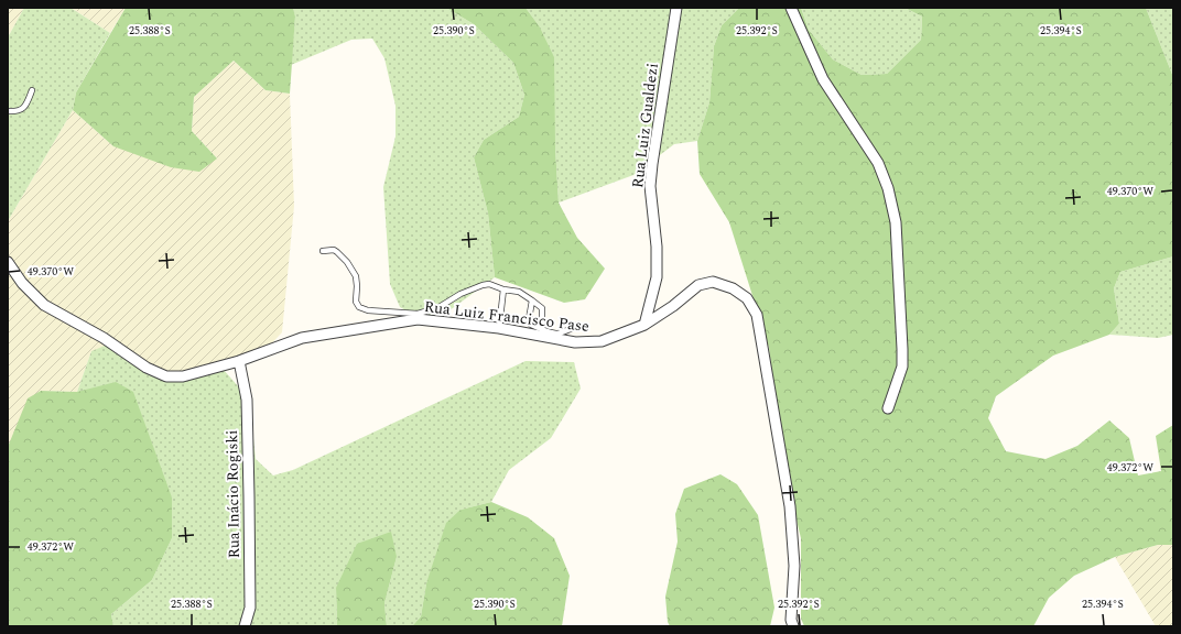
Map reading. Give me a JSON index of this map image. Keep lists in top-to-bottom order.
{
  "streets": {
    "street": ["Rua Luiz Gualdezi", "Rua Luiz Francisco Pase", "Rua Inácio Rogiski"]
  },
  "crossings": [
    ["Rua Luiz Gualdezi", "Rua Luiz Francisco Pase"],
    ["Rua Luiz Francisco Pase", "Rua Inácio Rogiski"]
  ],
  "coordinates": [
    "25.388°S",
    "25.390°S",
    "25.392°S",
    "25.394°S",
    "49.370°W",
    "49.372°W"
  ]
}
